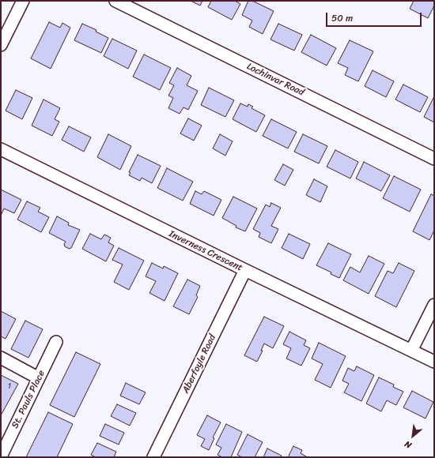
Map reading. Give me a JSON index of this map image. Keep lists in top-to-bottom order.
{
  "streets": {
    "street": [
      "Lochinvar Road",
      "Inverness Crescent",
      "Aberfoyle Road",
      "St. Pauls Place"
    ]
  },
  "crossings": [
    ["Inverness Crescent", "Aberfoyle Road"]
  ],
  "house_numbers": ["1"],
  "scale_bar": "50 m",
  "north": "bottom left"
}
